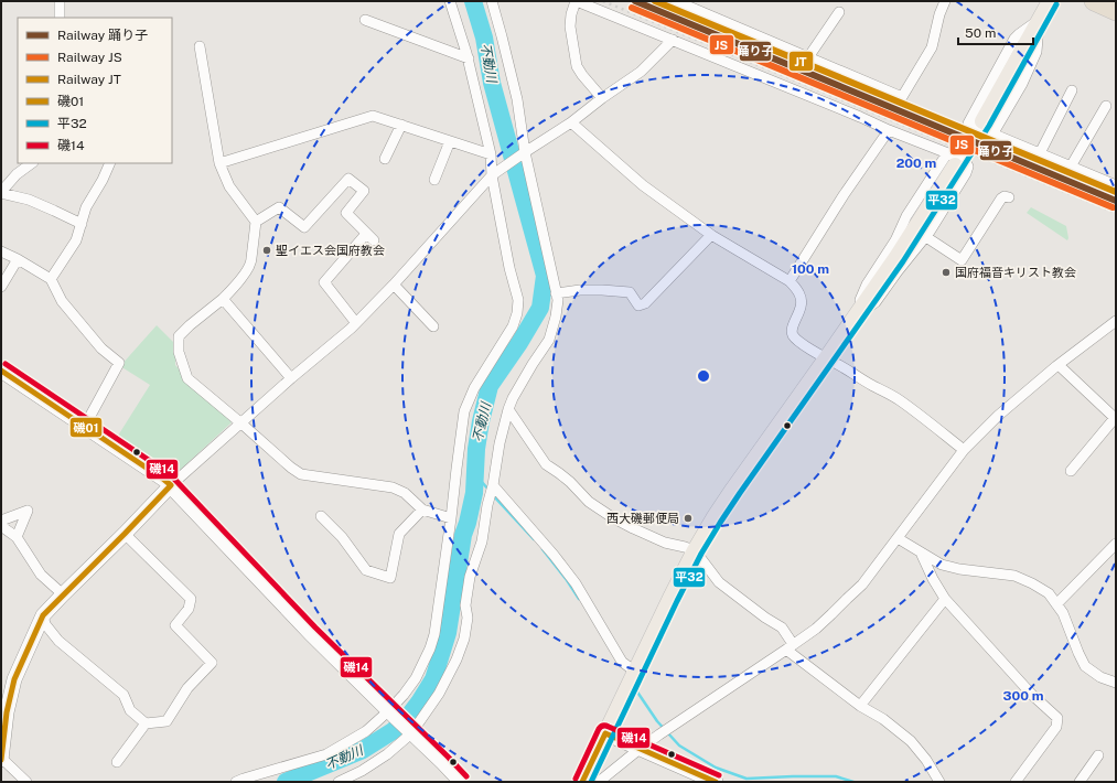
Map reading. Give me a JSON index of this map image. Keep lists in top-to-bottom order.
{
  "water": ["不動川"],
  "places": ["聖イエス会国府教会", "国府福音キリスト教会", "西大磯郵便局"],
  "lines": [
    "rail line 踊り子",
    "rail line JT",
    "transit line 平32",
    "rail line JS",
    "transit line 磯14",
    "transit line 磯01"
  ],
  "legend": [
    "Railway 踊り子",
    "Railway JS",
    "Railway JT",
    "磯01",
    "平32",
    "磯14"
  ],
  "scale_bar": "50 m",
  "rings": ["200 m", "100 m", "300 m"]
}
